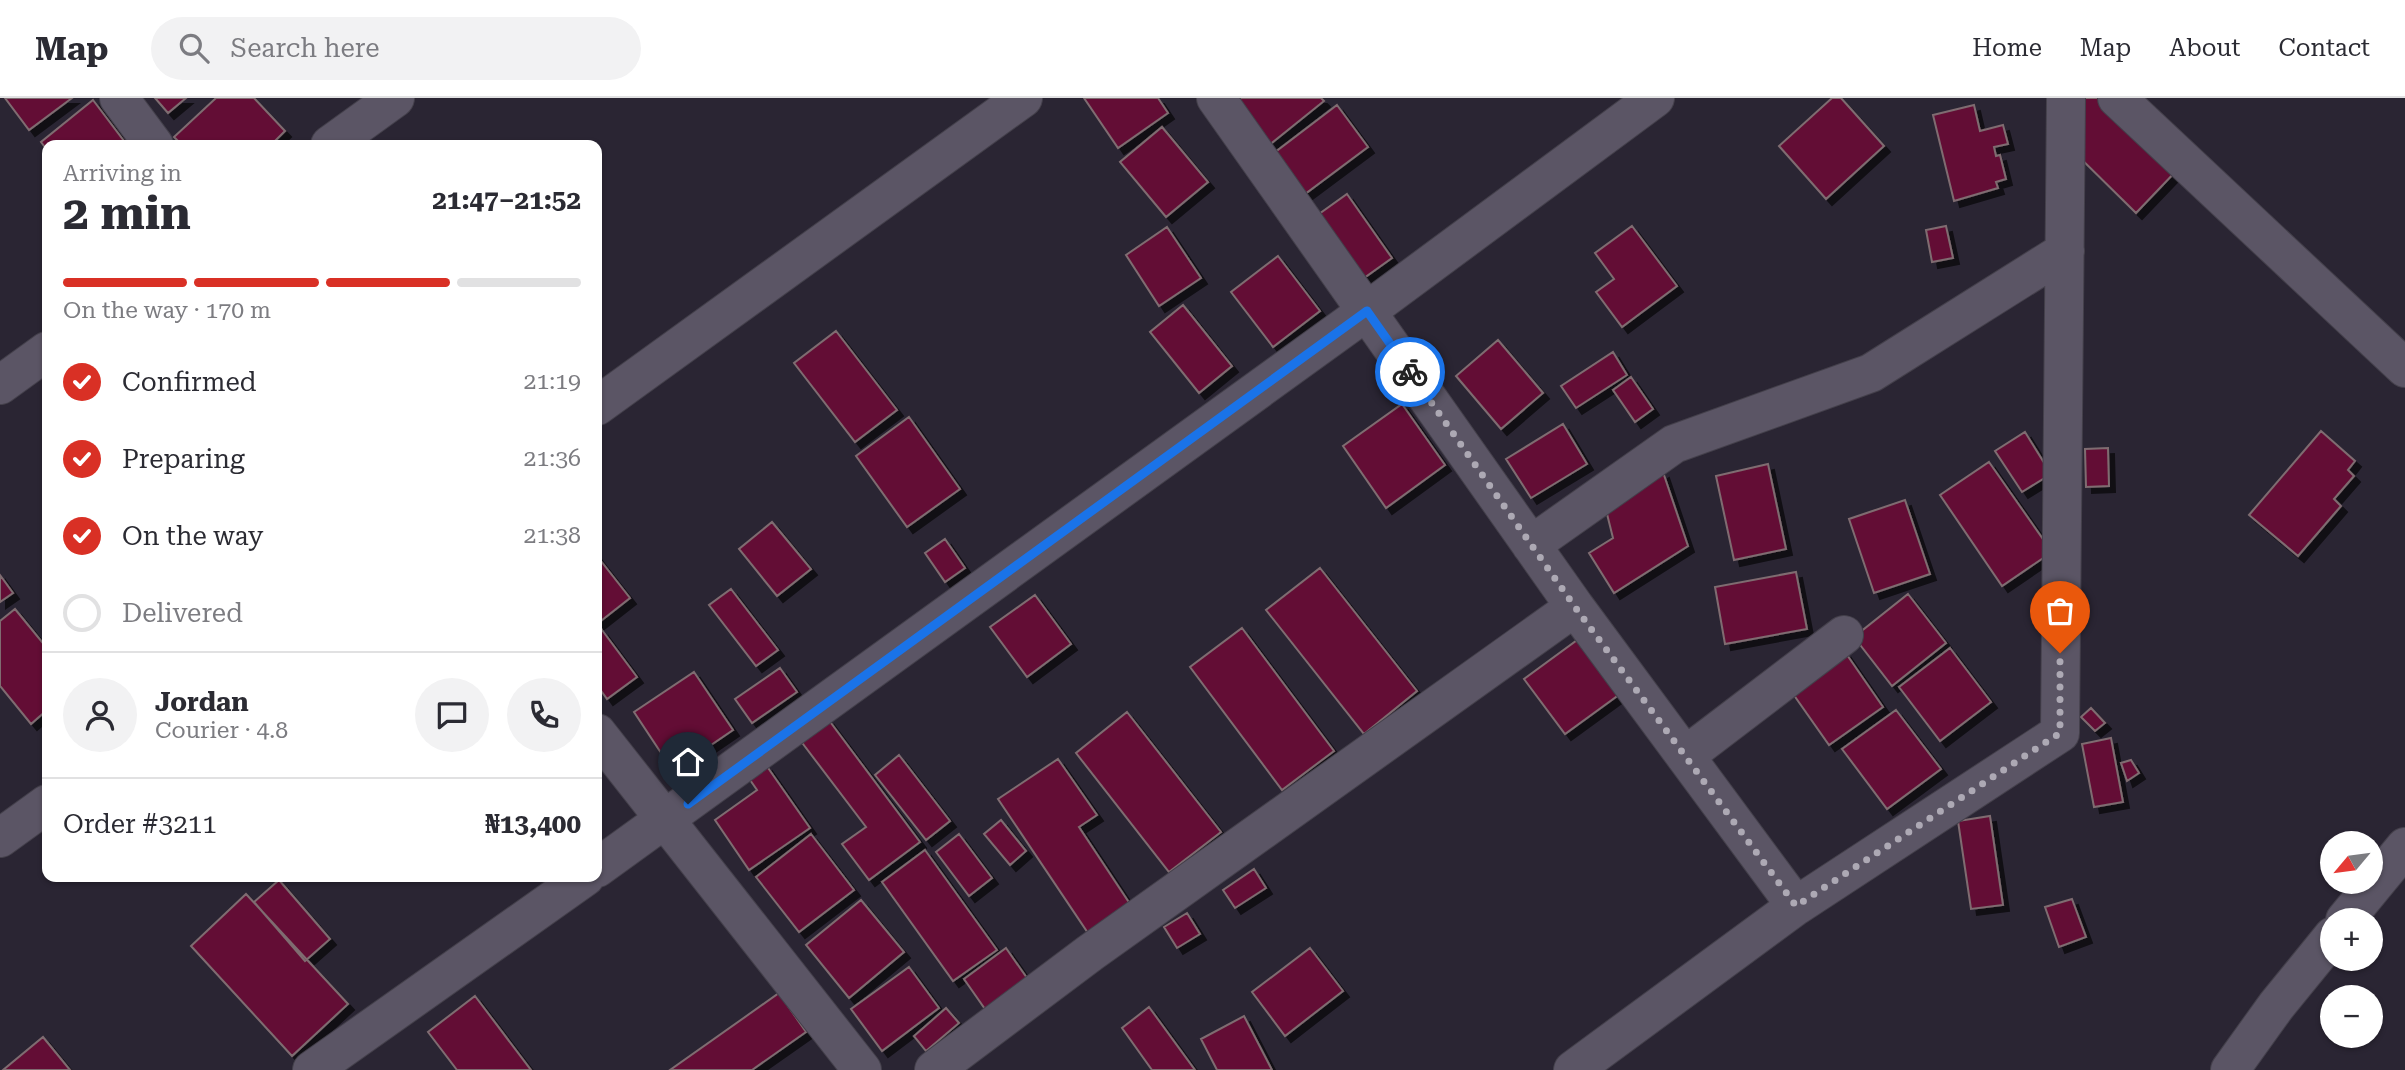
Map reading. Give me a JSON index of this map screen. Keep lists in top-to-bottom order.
{
  "north": "bottom left",
  "page": {
    "header": "Map",
    "search": "Search here",
    "nav": [
      "Home",
      "Map",
      "About",
      "Contact"
    ],
    "heading": ["2 min", "Arriving in", "21:47–21:52"],
    "panel": [
      "Jordan",
      "Courier · 4.8",
      "Order #3211",
      "₦13,400"
    ],
    "bar": "On the way · 170 m",
    "list": [
      ["Confirmed", "21:19"],
      ["Preparing", "21:36"],
      ["On the way", "21:38"],
      "Delivered"
    ],
    "map_buttons": ["+", "−"]
  }
}
